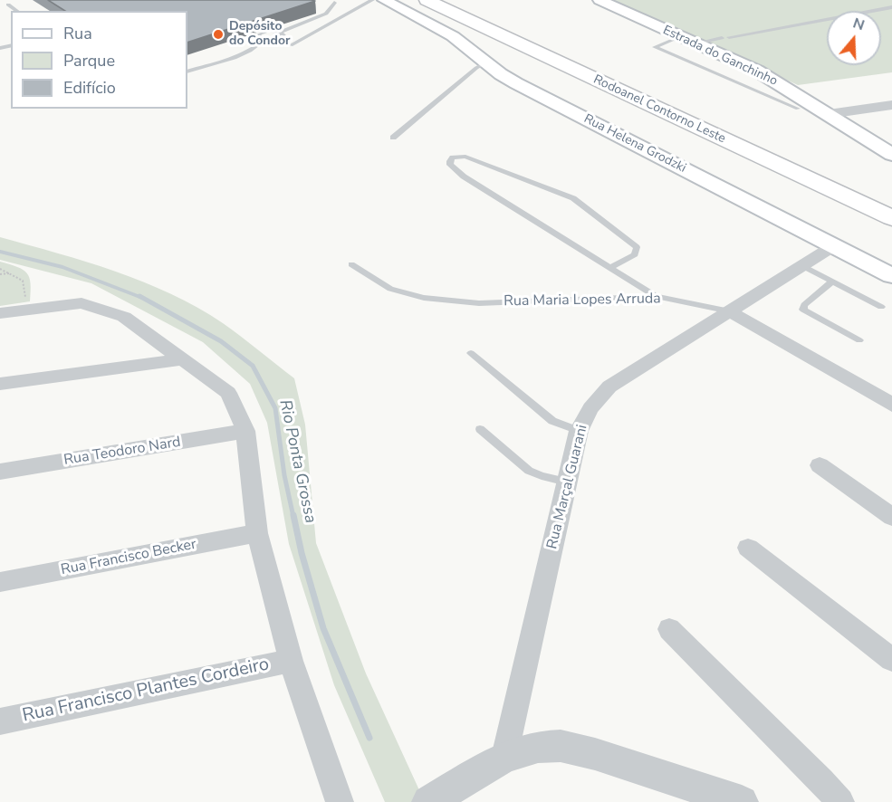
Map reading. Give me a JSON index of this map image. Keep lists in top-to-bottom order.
{
  "streets": {
    "highway": ["Rodoanel Contorno Leste"],
    "main road": ["Estrada do Ganchinho", "Rua Helena Grodzki"],
    "street": [
      "Rua Maria Lopes Arruda",
      "Rua Teodoro Nard",
      "Rua Marçal Guarani",
      "Rua Francisco Becker",
      "Rua Francisco Plantes Cordeiro"
    ]
  },
  "crossings": [
    ["Rua Helena Grodzki", "Rua Marçal Guarani"],
    ["Rua Maria Lopes Arruda", "Rua Marçal Guarani"]
  ],
  "water": ["Rio Ponta Grossa"],
  "places": ["Depósito do Condor"],
  "legend": ["Rua", "Parque", "Edifício"],
  "north": "top"
}
